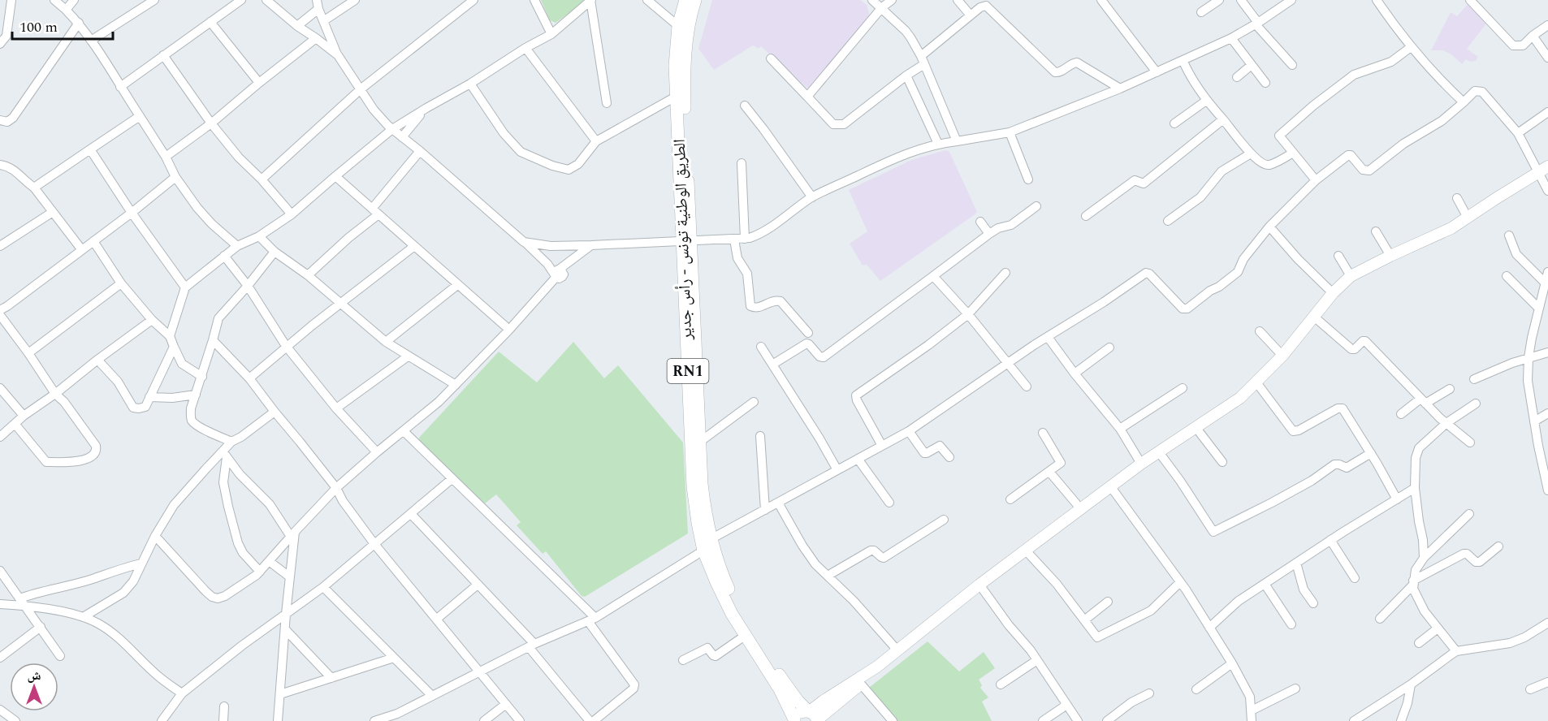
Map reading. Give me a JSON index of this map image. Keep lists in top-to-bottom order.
{
  "streets": {
    "main road": ["الطريق الوطنية تونس - رأس جدير", "RN1"]
  },
  "crossings": [
    ["الطريق الوطنية تونس - رأس جدير", "RN1"]
  ],
  "scale_bar": "100 m",
  "north": "top"
}
